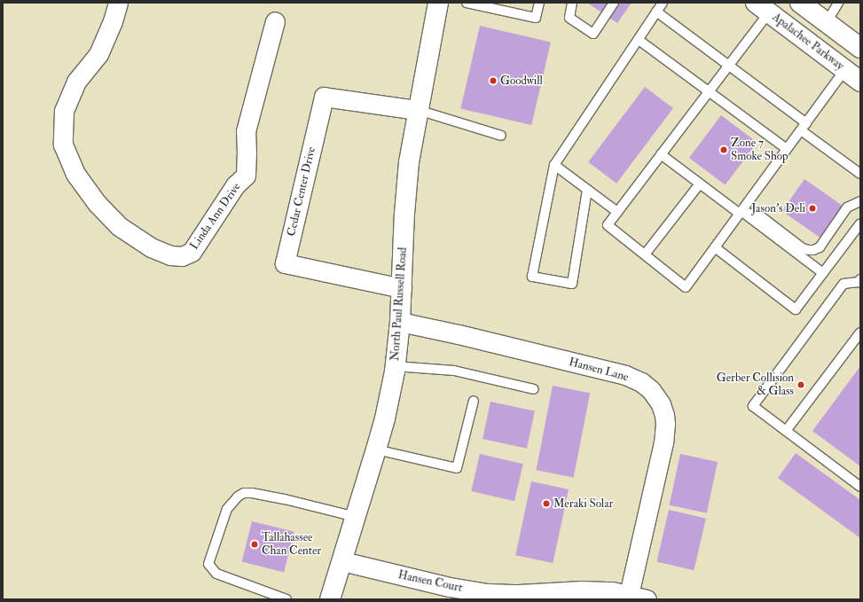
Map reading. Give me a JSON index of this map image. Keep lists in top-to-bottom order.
{
  "streets": {
    "street": [
      "Apalachee Parkway",
      "Cedar Center Drive",
      "Linda Ann Drive",
      "North Paul Russell Road",
      "Hansen Lane",
      "Hansen Court"
    ]
  },
  "crossings": [
    ["Cedar Center Drive", "North Paul Russell Road"],
    ["North Paul Russell Road", "Hansen Lane"],
    ["North Paul Russell Road", "Hansen Court"],
    ["Hansen Lane", "Hansen Court"]
  ],
  "places": [
    "Goodwill",
    "Zone 7 Smoke Shop",
    "Jason's Deli",
    "Gerber Collision & Glass",
    "Meraki Solar",
    "Tallahassee Chan Center"
  ]
}
